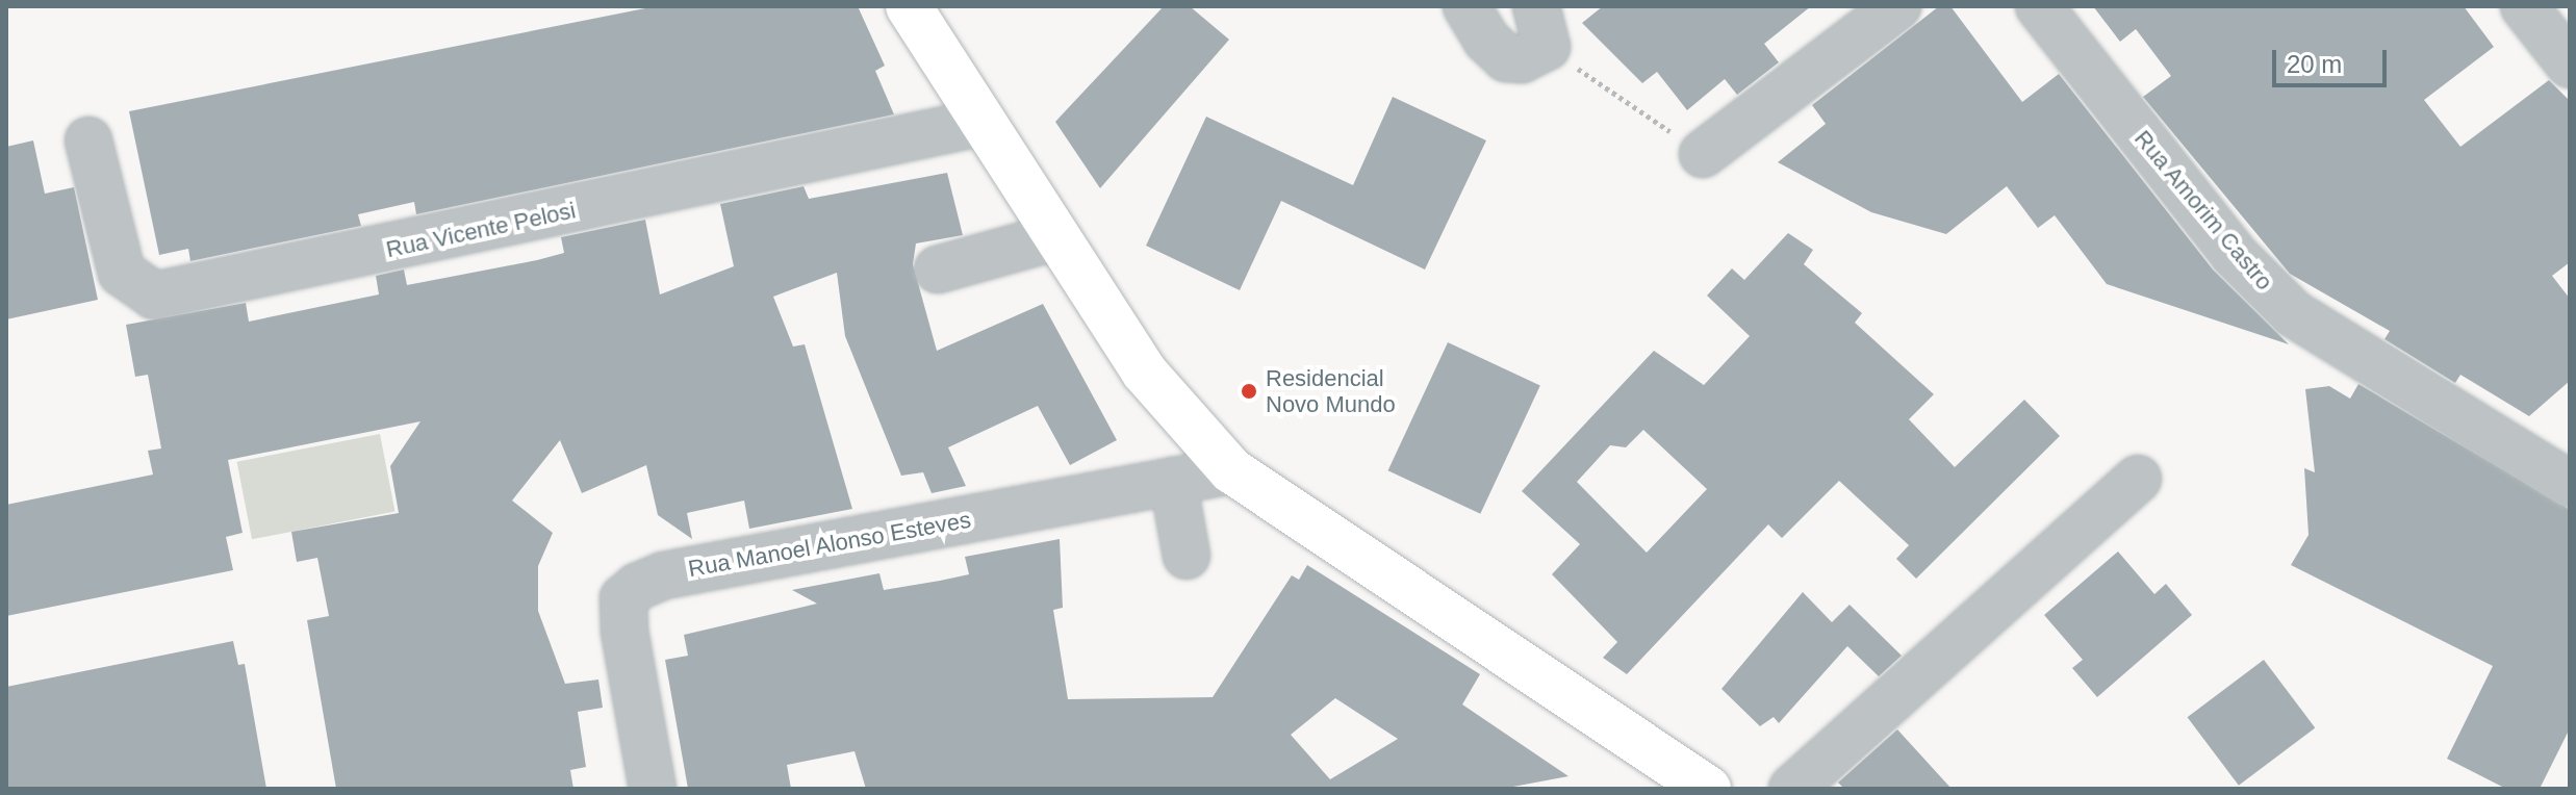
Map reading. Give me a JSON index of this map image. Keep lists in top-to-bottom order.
{
  "streets": {
    "street": ["Rua Amorim Castro", "Rua Vicente Pelosi", "Rua Manoel Alonso Esteves"]
  },
  "places": ["Residencial Novo Mundo"],
  "scale_bar": "20 m"
}
